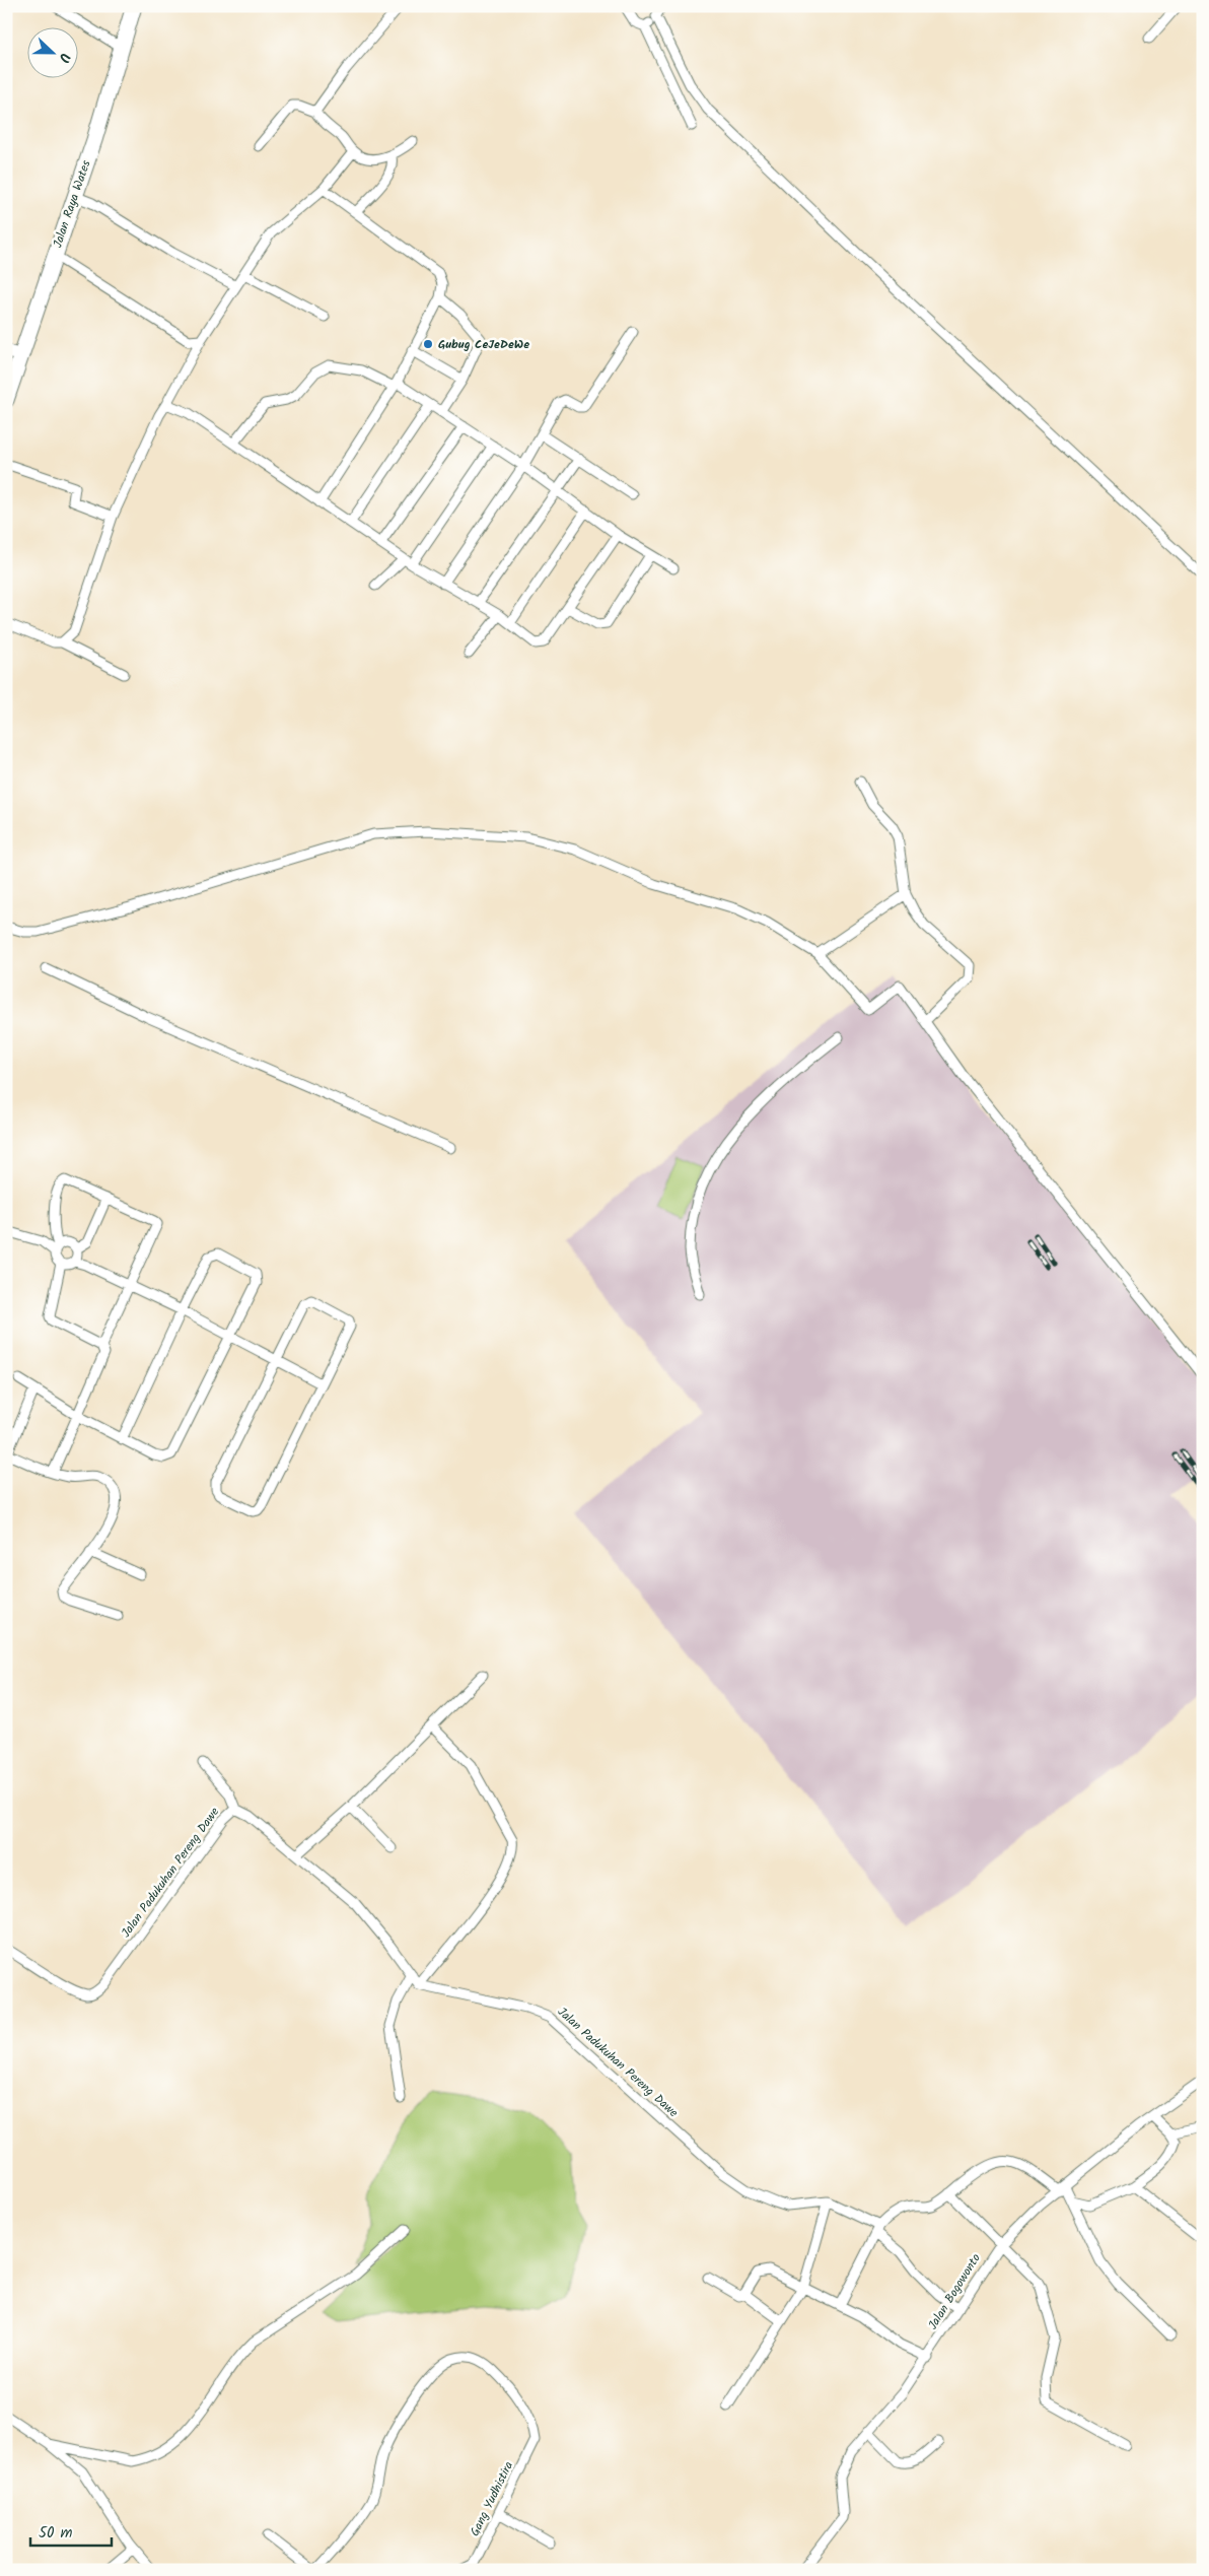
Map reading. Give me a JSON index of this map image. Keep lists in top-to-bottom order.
{
  "streets": {
    "highway": ["Jalan Raya Wates"],
    "street": ["Jalan Padukuhan Pereng Dawe", "Jalan Bogowonto", "Gang Yudhistira"]
  },
  "places": ["Gubug CeJeDeWe"],
  "scale_bar": "50 m",
  "north": "right"
}
